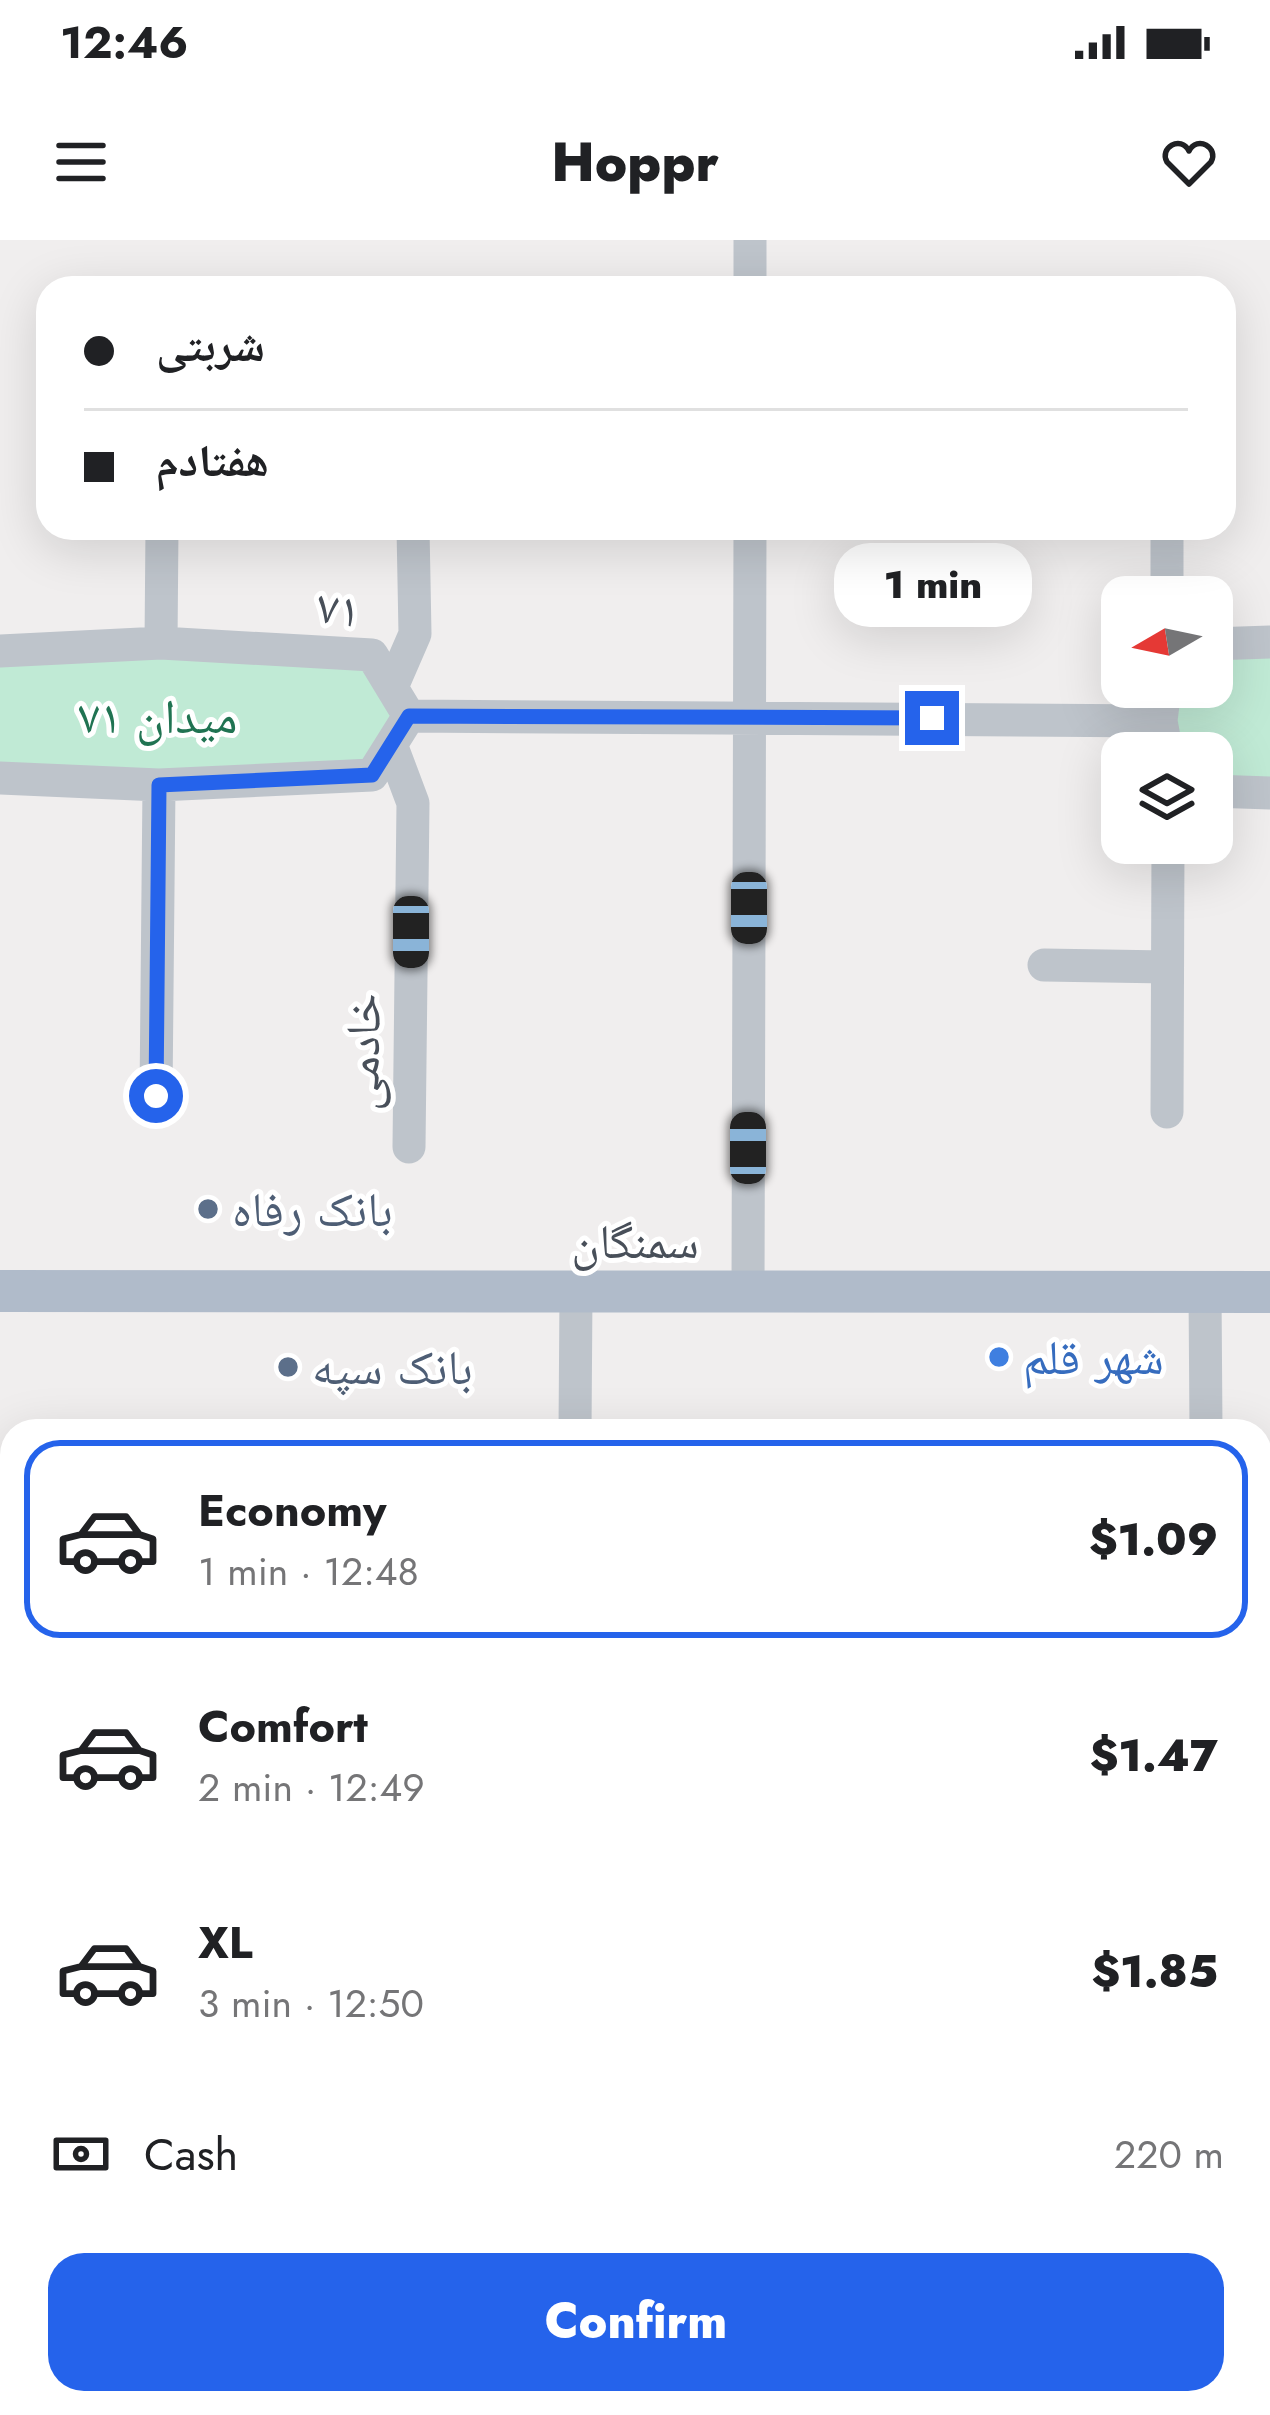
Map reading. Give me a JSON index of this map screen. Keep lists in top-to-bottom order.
{
  "streets": {
    "main road": ["سمنگان"],
    "street": ["۷۱", "خادمی"]
  },
  "parks": ["میدان ۷۱"],
  "places": ["بانک رفاه", "شهر قلم", "بانک سپه"],
  "north": "left",
  "page": {
    "status": "12:46",
    "header": "Hoppr",
    "banner": ["شربتی", "هفتادم"],
    "bubble": "1 min",
    "list": [
      {
        "name": "Economy",
        "note": "1 min · 12:48",
        "value": "$1.09"
      },
      {
        "name": "Comfort",
        "note": "2 min · 12:49",
        "value": "$1.47"
      },
      {
        "name": "XL",
        "note": "3 min · 12:50",
        "value": "$1.85"
      }
    ],
    "pay": ["Cash", "220 m"],
    "buttons": "Confirm"
  }
}
